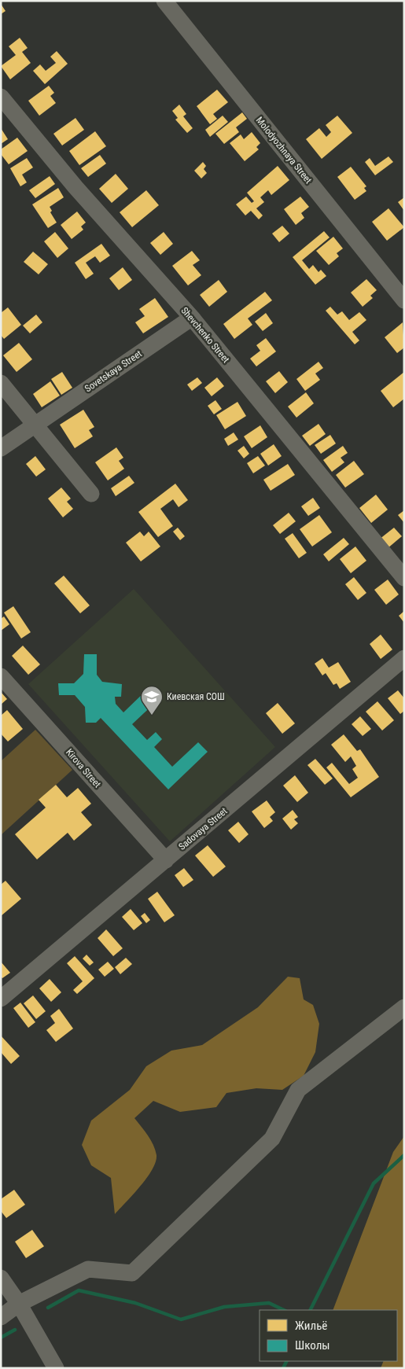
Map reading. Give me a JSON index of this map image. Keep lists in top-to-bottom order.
{
  "streets": {
    "street": [
      "Molodyozhnaya Street",
      "Shevchenko Street",
      "Sovetskaya Street",
      "Kirova Street",
      "Sadovaya Street"
    ]
  },
  "crossings": [
    ["Shevchenko Street", "Sovetskaya Street"],
    ["Kirova Street", "Sadovaya Street"]
  ],
  "places": {
    "school or university": ["Киевская СОШ"]
  },
  "legend": ["Жильё", "Школы"]
}
